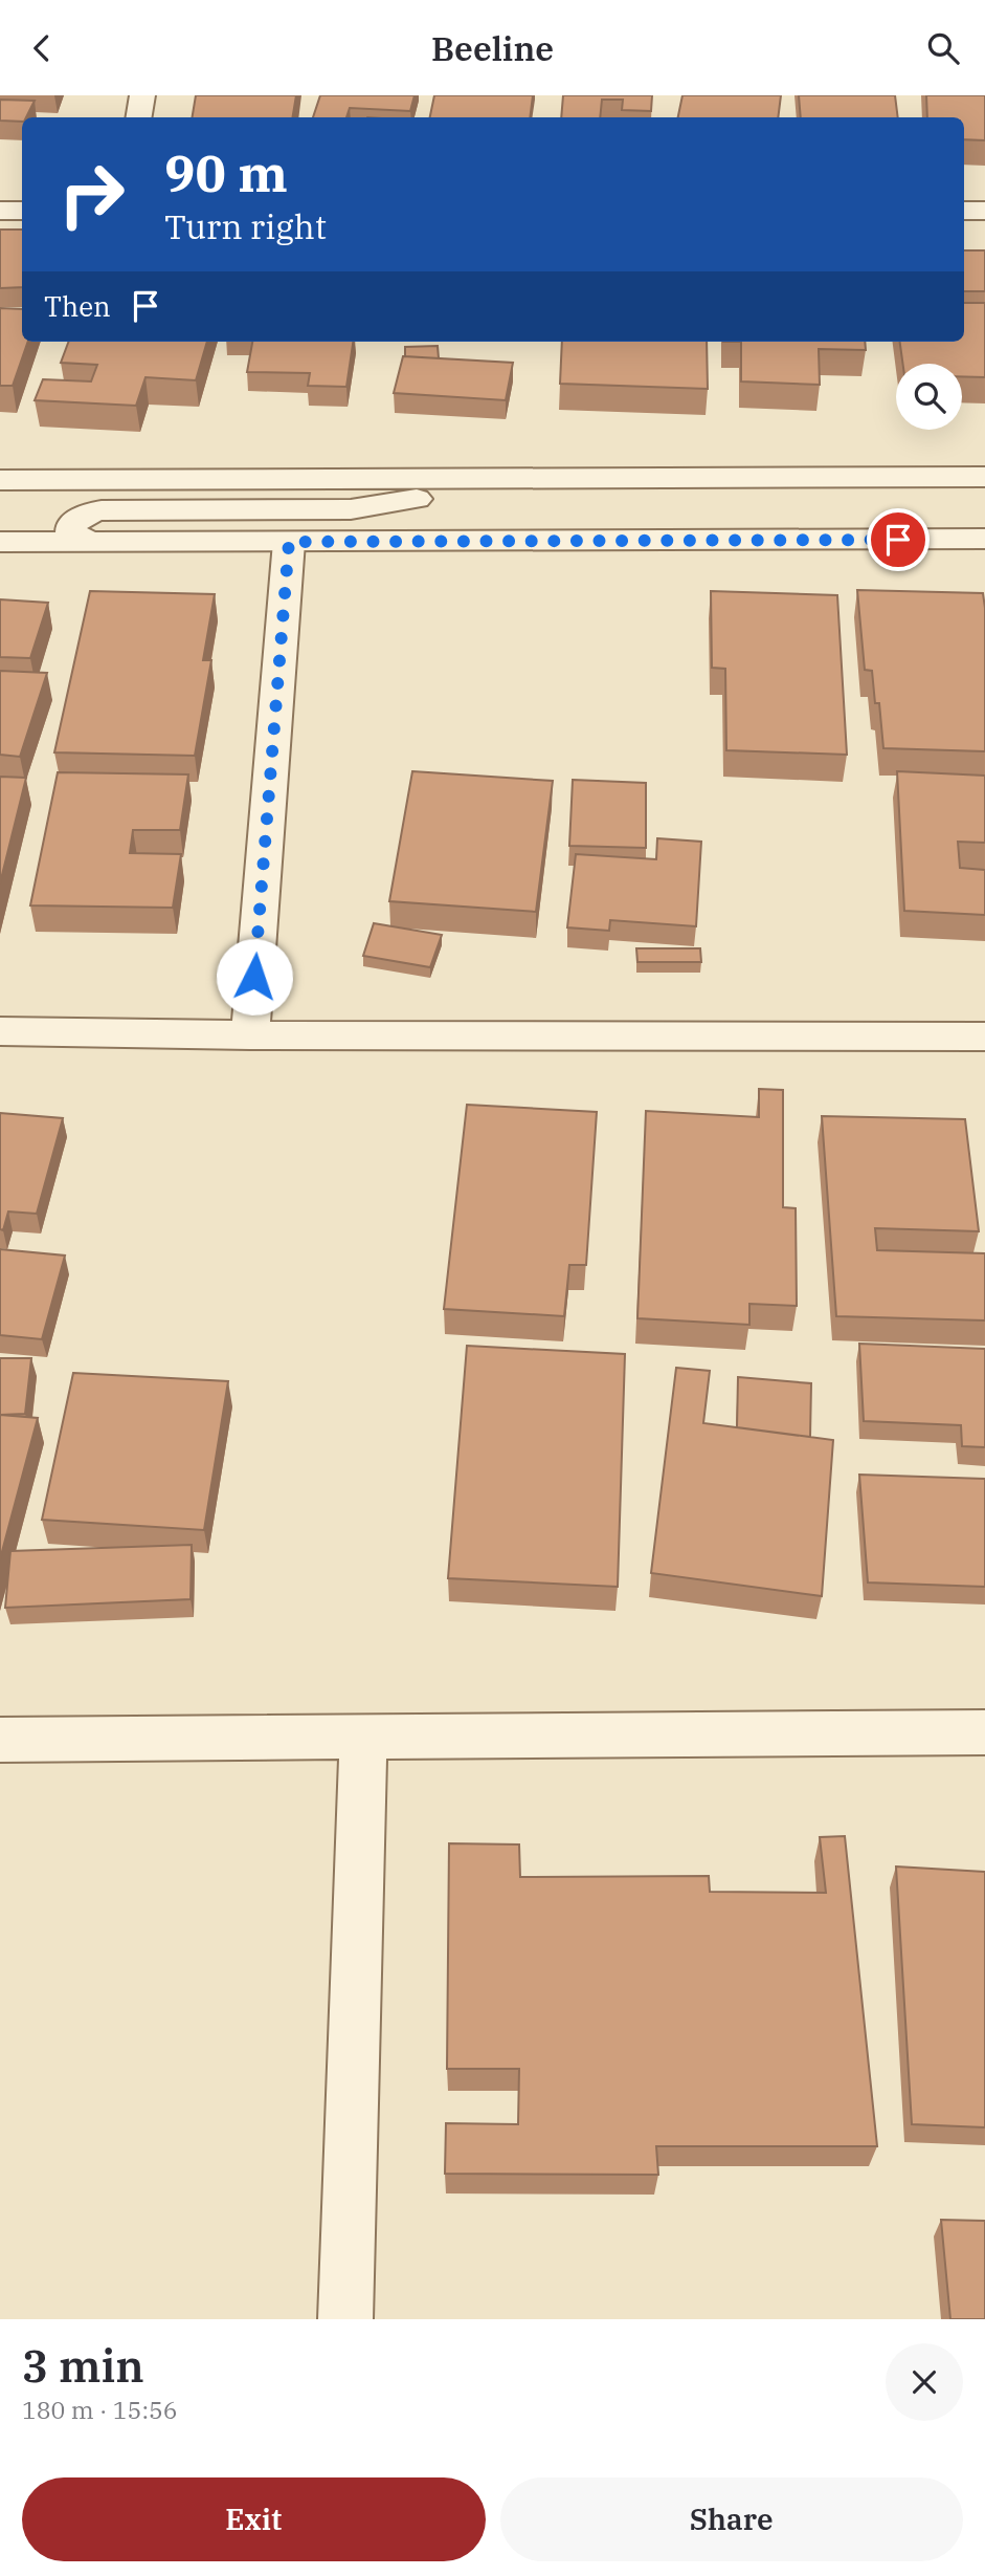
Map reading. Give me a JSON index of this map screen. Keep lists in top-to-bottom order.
{
  "page": {
    "header": "Beeline",
    "turn": ["90 m", "Turn right"],
    "then": "Then",
    "heading": ["3 min", "180 m · 15:56"],
    "buttons": ["Exit", "Share"]
  }
}
